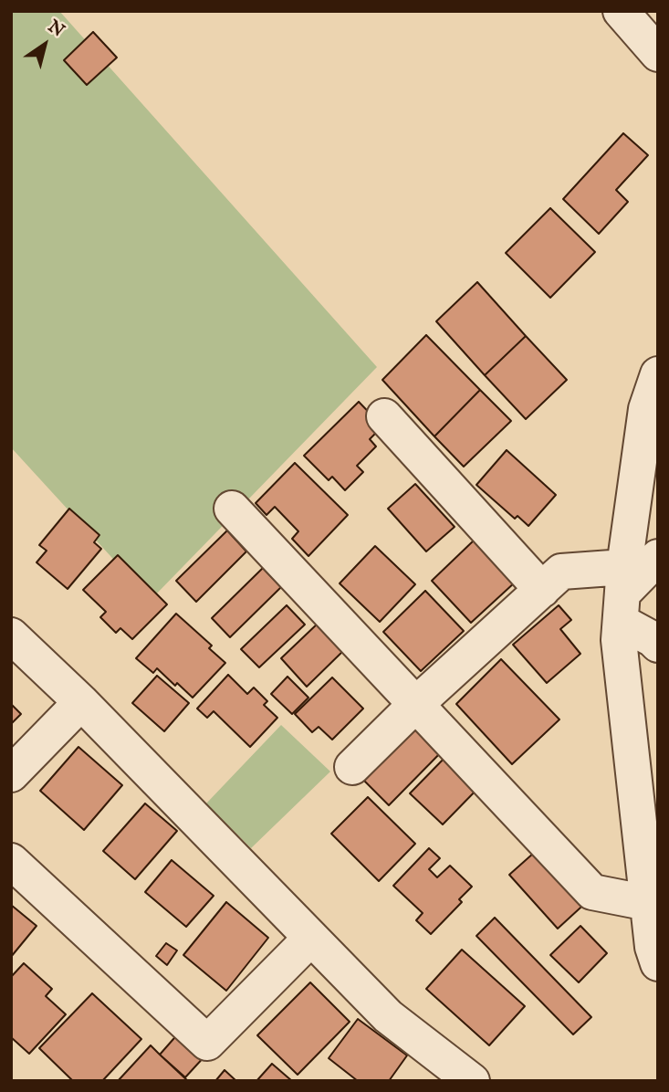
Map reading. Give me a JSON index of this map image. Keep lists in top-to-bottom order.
{
  "north": "top right"
}
